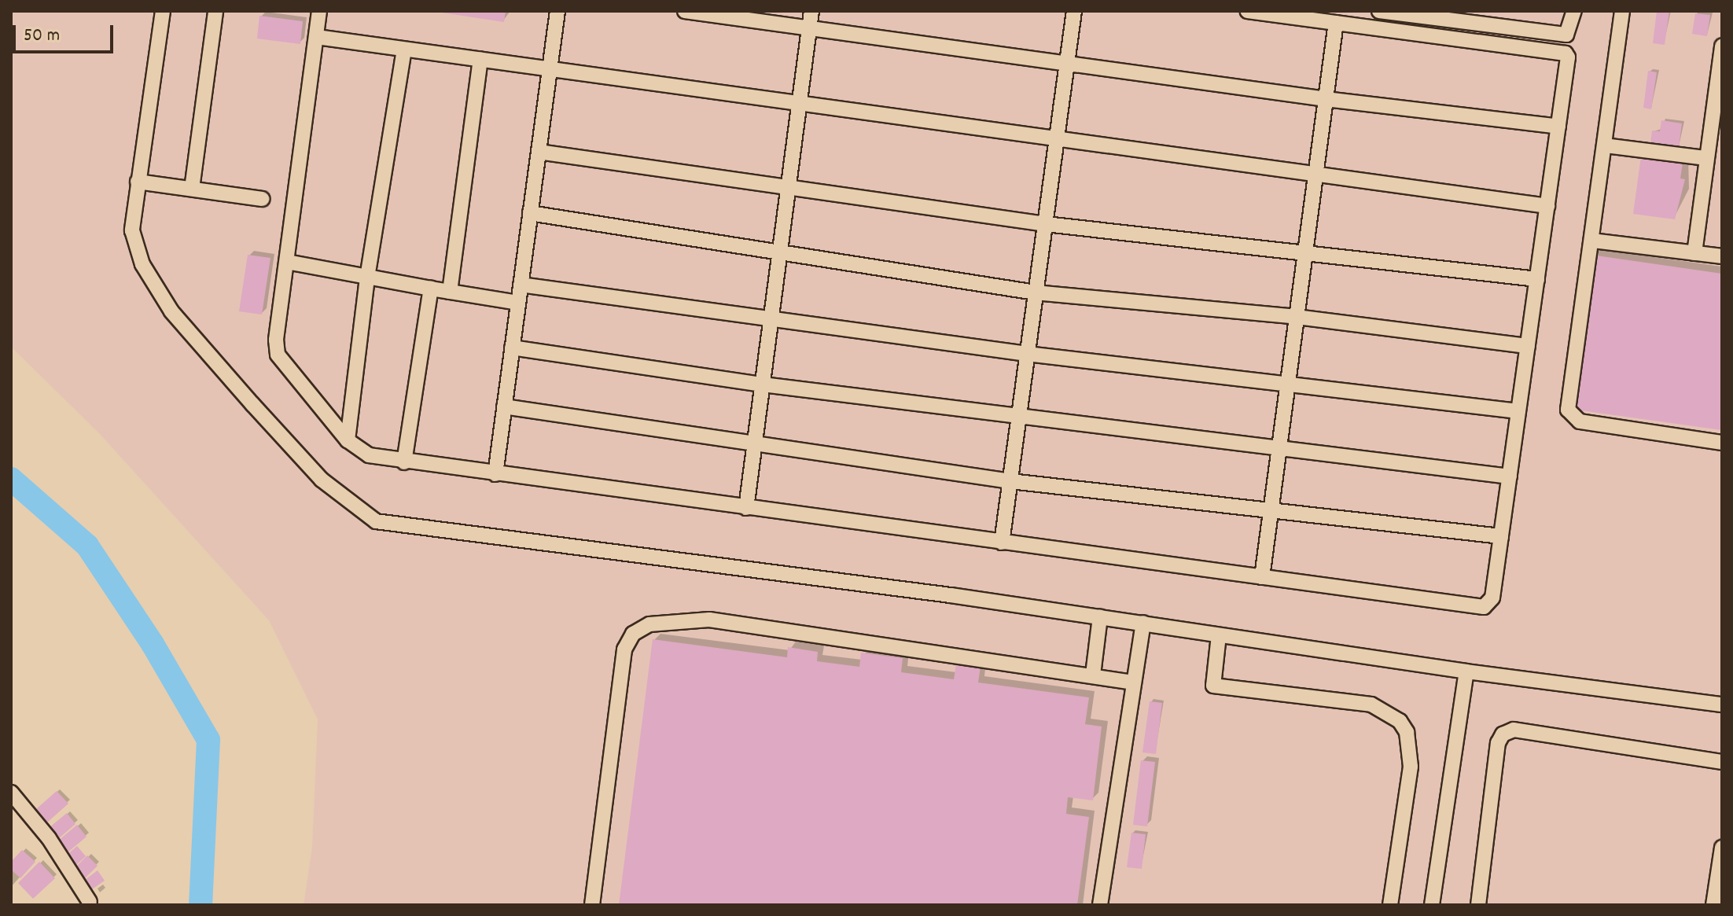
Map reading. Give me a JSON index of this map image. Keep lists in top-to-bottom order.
{
  "scale_bar": "50 m"
}
